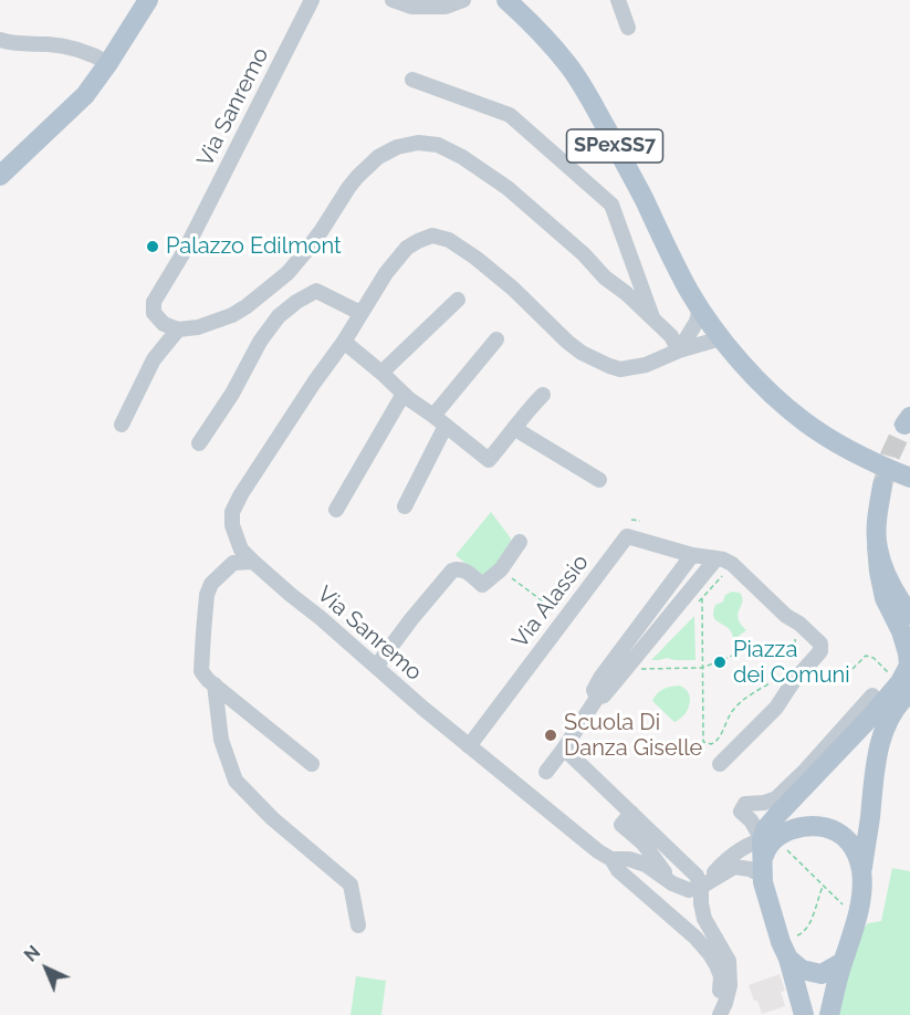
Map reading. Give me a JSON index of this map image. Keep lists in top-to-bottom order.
{
  "streets": {
    "main road": ["SPexSS7"],
    "street": ["Via Sanremo", "Via Alassio"]
  },
  "crossings": [
    ["Via Sanremo", "SPexSS7"],
    ["Via Sanremo", "Via Alassio"]
  ],
  "places": ["Palazzo Edilmont", "Piazza dei Comuni", "Scuola Di Danza Giselle"],
  "north": "top left"
}
